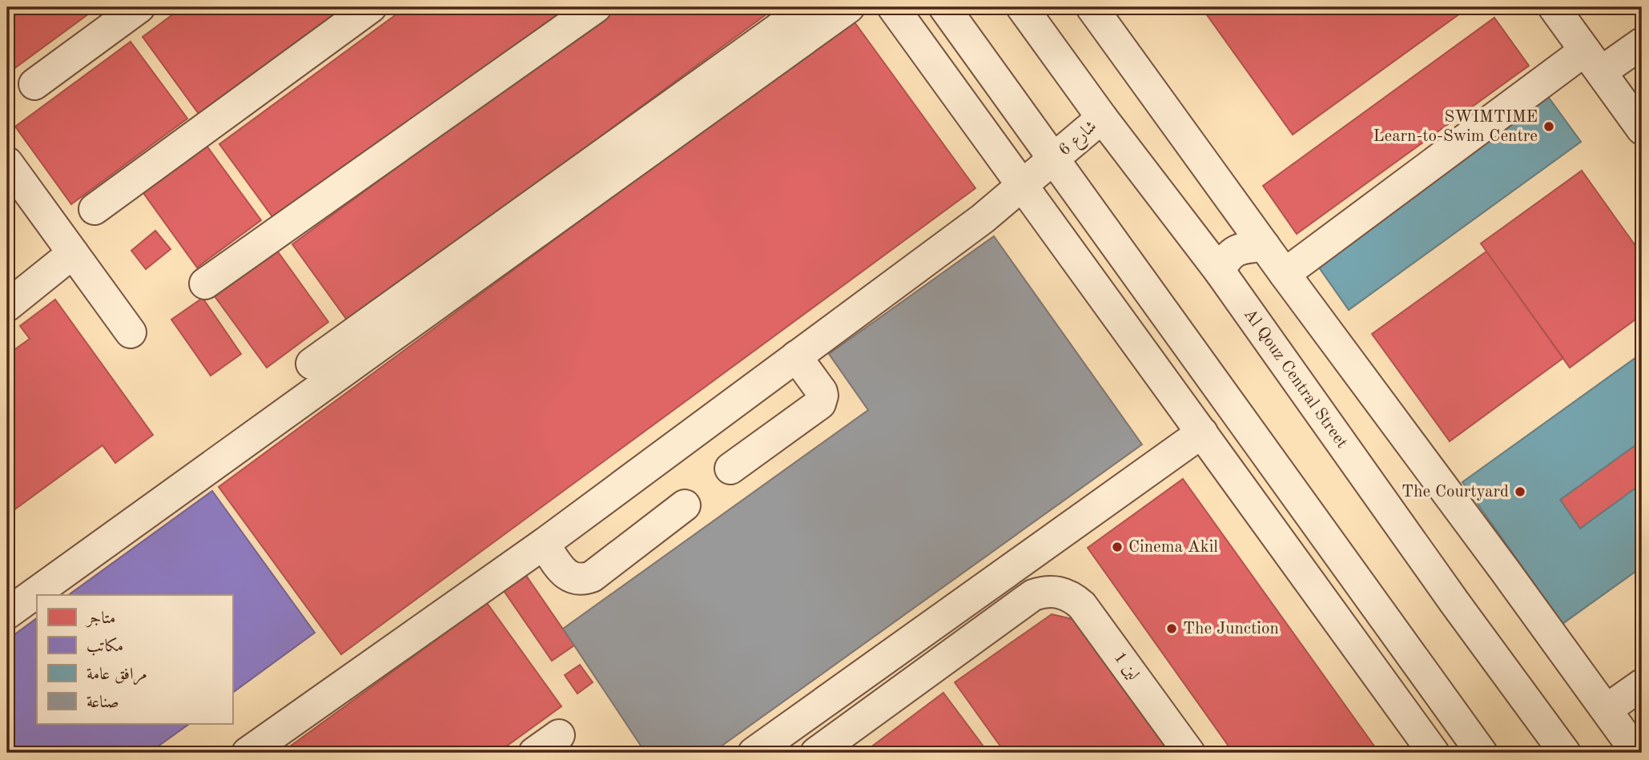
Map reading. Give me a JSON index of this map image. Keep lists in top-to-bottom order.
{
  "streets": {
    "street": ["شارع 6", "Al Qouz Central Street", "لين 1"]
  },
  "crossings": [
    ["شارع 6", "Al Qouz Central Street"]
  ],
  "places": [
    "SWIMTIME Learn-to-Swim Centre",
    "The Courtyard",
    "Cinema Akil",
    "The Junction"
  ],
  "legend": [
    "متاجر",
    "مكاتب",
    "مرافق عامة",
    "صناعة"
  ]
}
